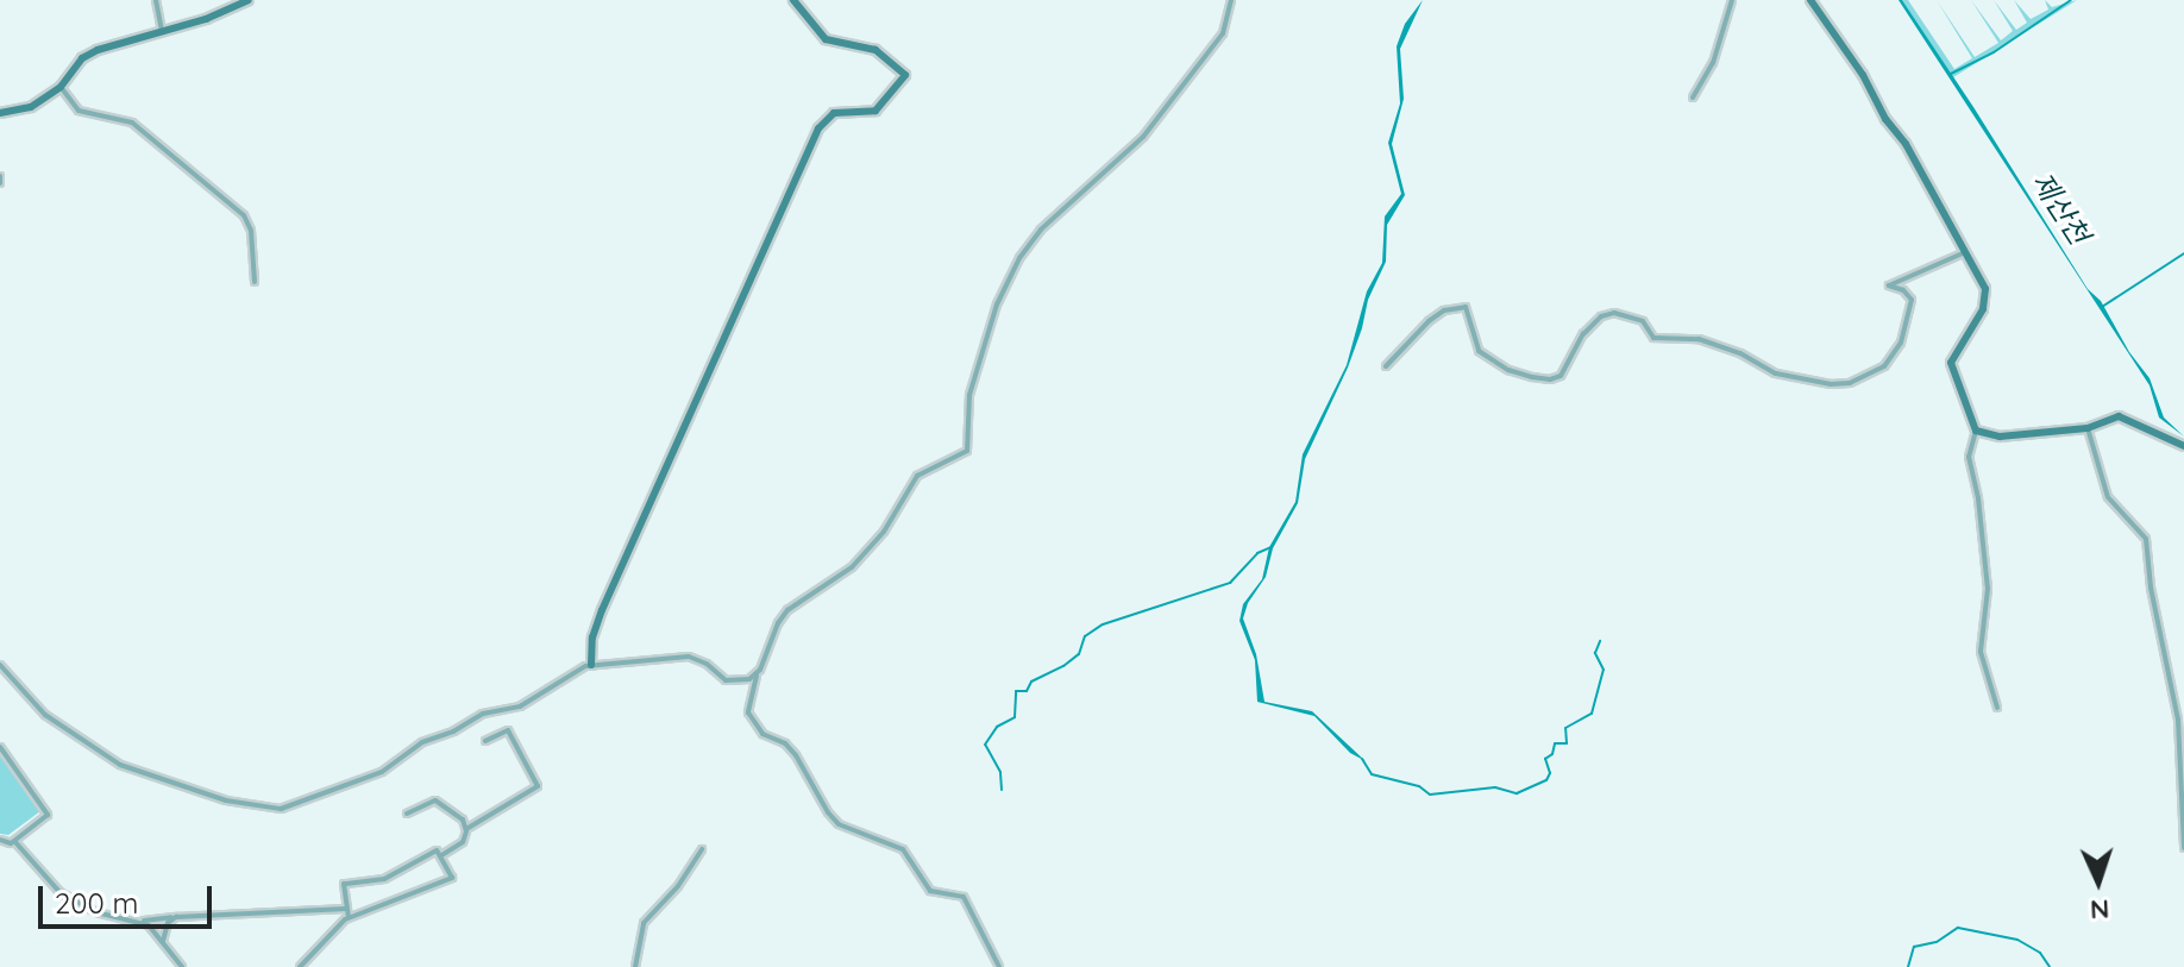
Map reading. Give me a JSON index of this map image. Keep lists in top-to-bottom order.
{
  "water": ["제산천"],
  "scale_bar": "200 m",
  "north": "bottom"
}
